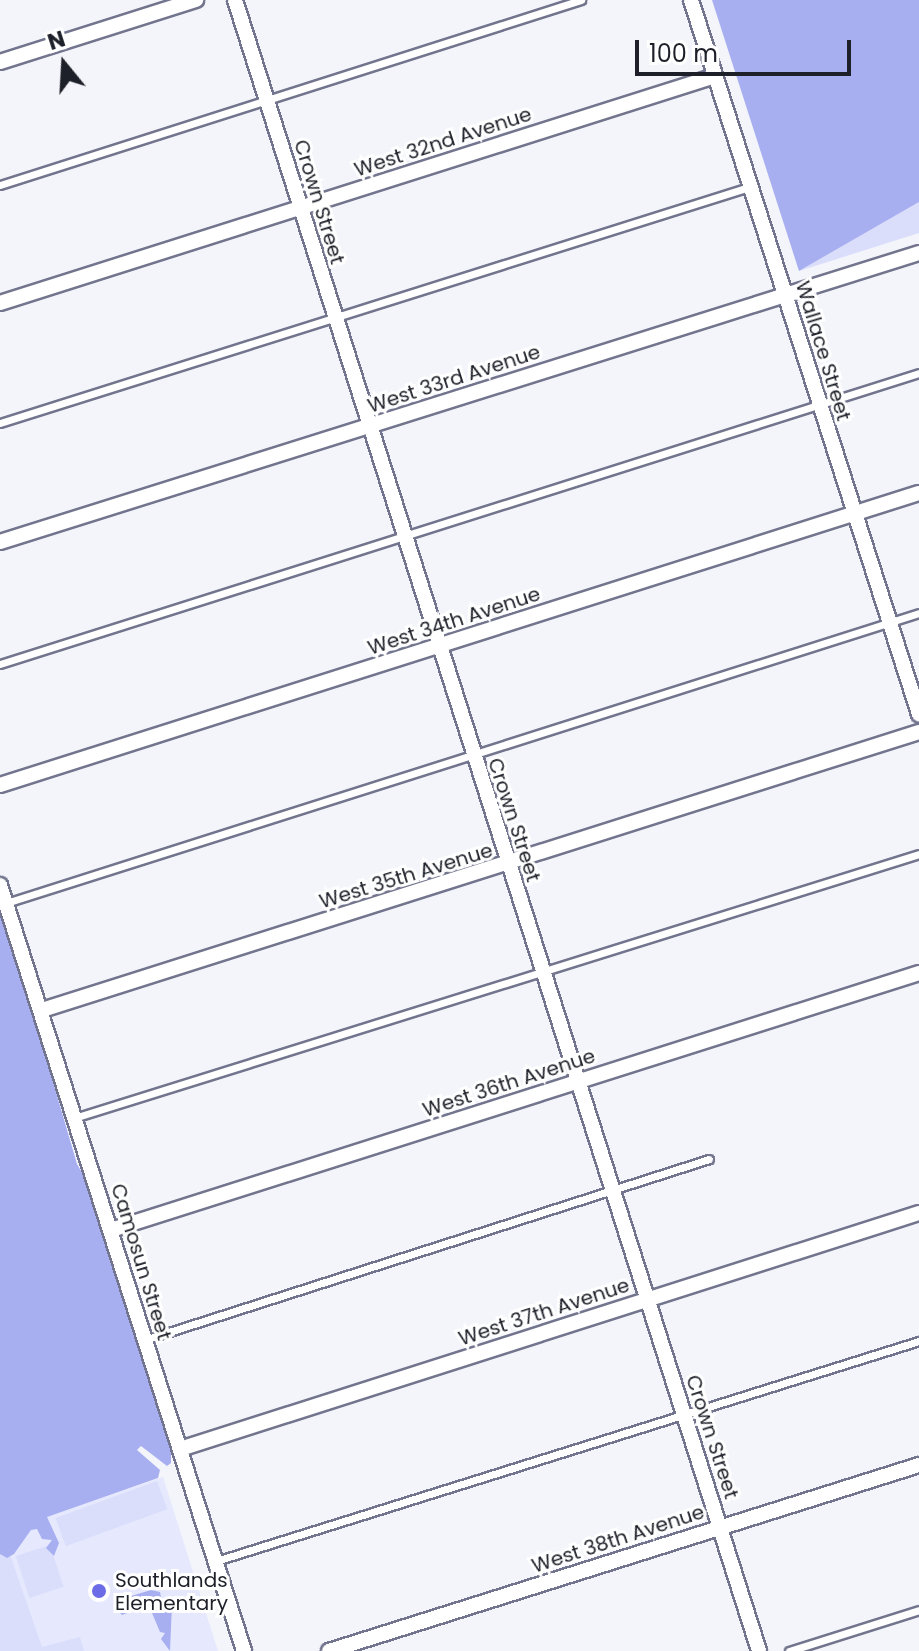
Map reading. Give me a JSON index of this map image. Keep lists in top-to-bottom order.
{
  "streets": {
    "street": [
      "West 32nd Avenue",
      "Crown Street",
      "Wallace Street",
      "West 33rd Avenue",
      "West 34th Avenue",
      "West 35th Avenue",
      "West 36th Avenue",
      "Camosun Street",
      "West 37th Avenue",
      "West 38th Avenue"
    ]
  },
  "crossings": [
    ["West 32nd Avenue", "Crown Street"],
    ["West 32nd Avenue", "Wallace Street"],
    ["Crown Street", "West 33rd Avenue"],
    ["Crown Street", "West 34th Avenue"],
    ["Crown Street", "West 35th Avenue"],
    ["Crown Street", "West 36th Avenue"],
    ["Crown Street", "West 37th Avenue"],
    ["Crown Street", "West 38th Avenue"],
    ["Wallace Street", "West 33rd Avenue"],
    ["Wallace Street", "West 34th Avenue"],
    ["West 35th Avenue", "Camosun Street"],
    ["West 36th Avenue", "Camosun Street"],
    ["Camosun Street", "West 37th Avenue"]
  ],
  "places": ["Southlands Elementary"],
  "scale_bar": "100 m",
  "north": "top"
}
